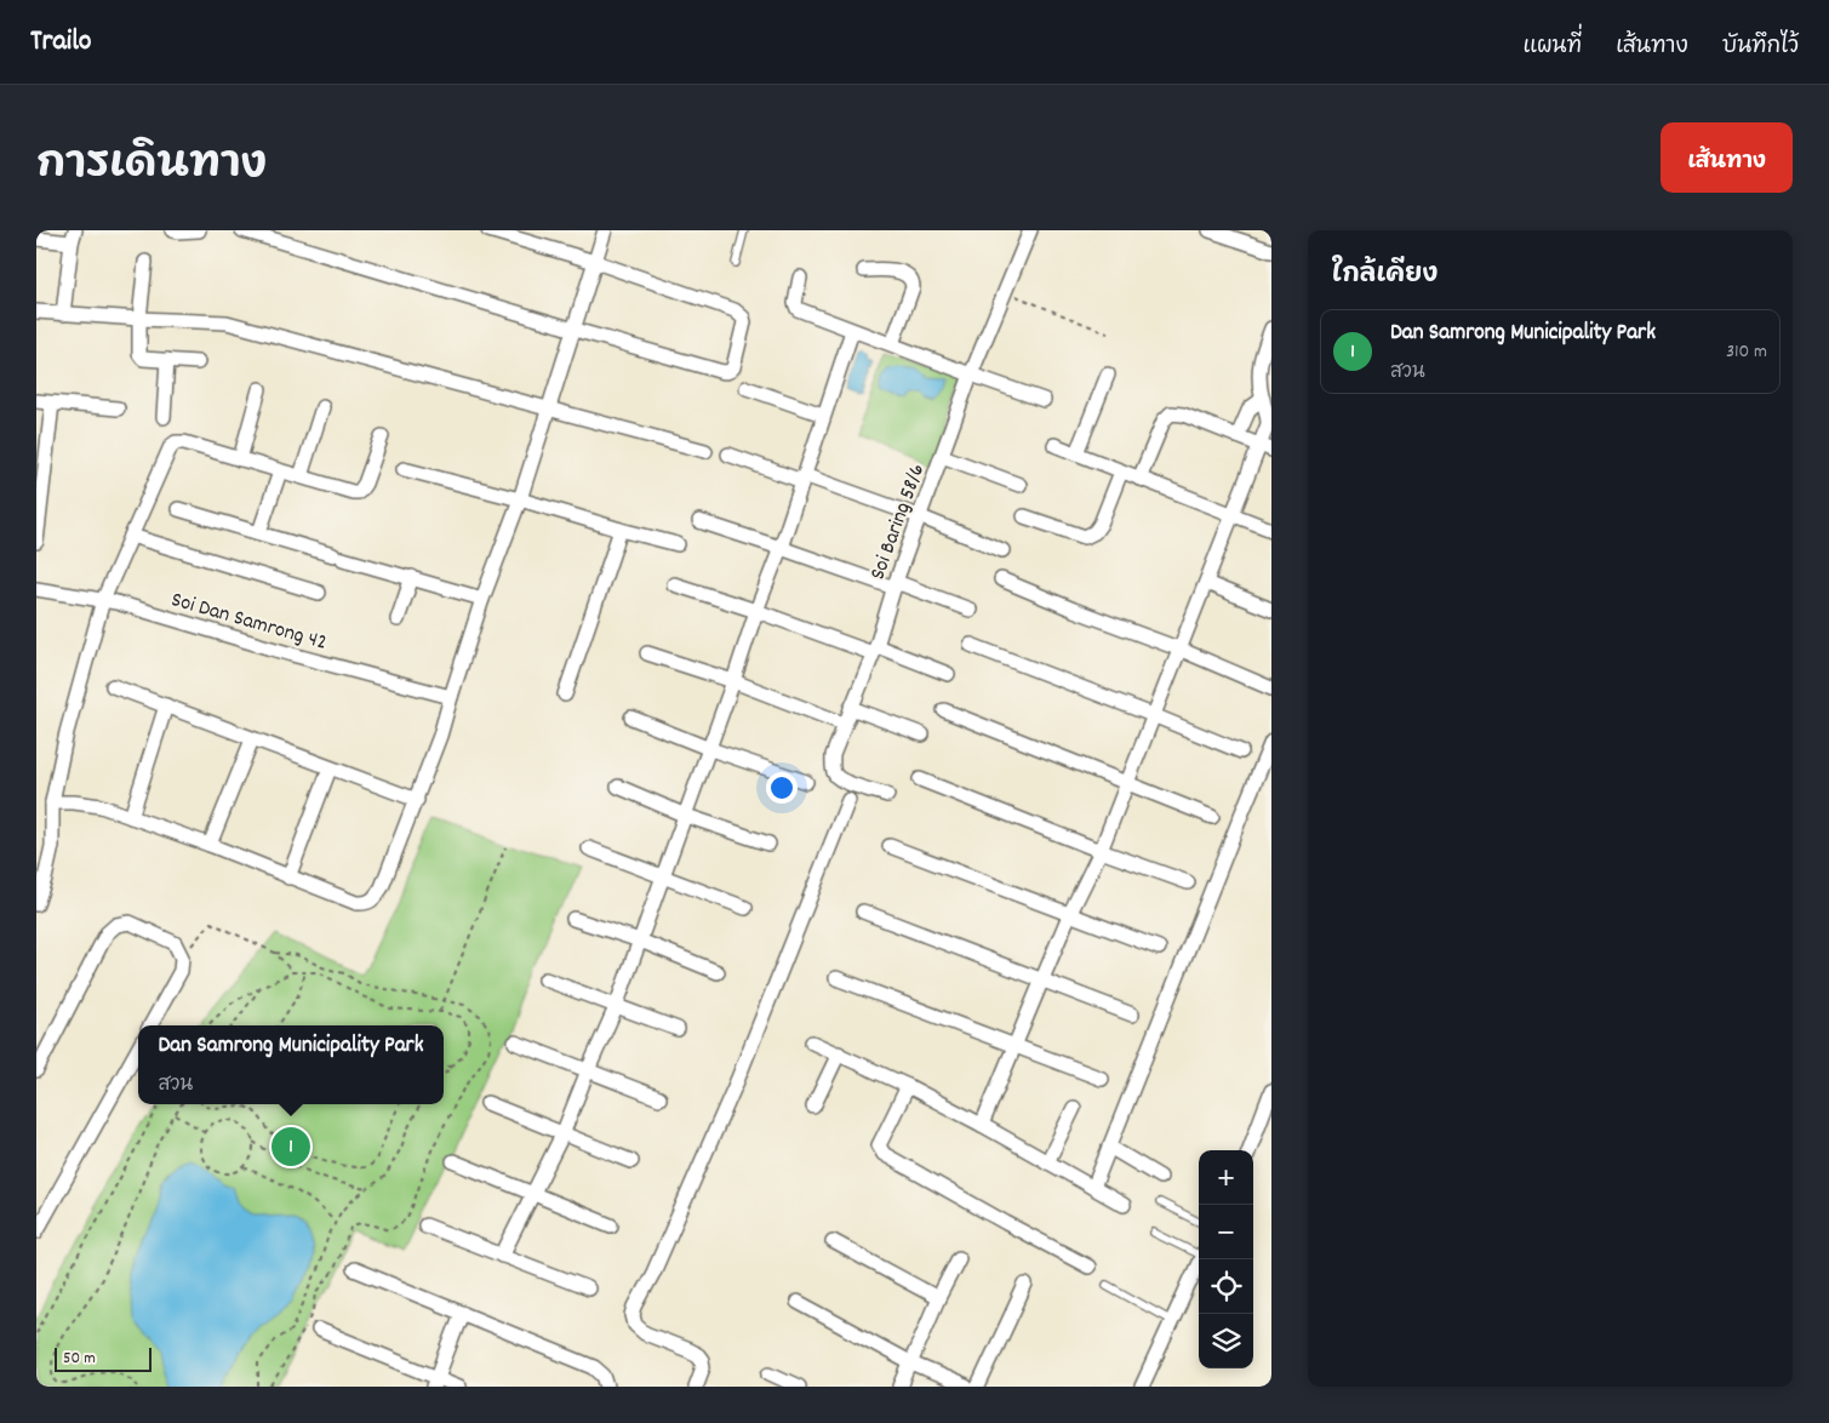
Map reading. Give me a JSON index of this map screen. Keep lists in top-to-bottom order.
{
  "streets": {
    "street": ["Soi Baring 58/6", "Soi Dan Samrong 42"]
  },
  "scale_bar": "50 m",
  "page": {
    "header": "Trailo",
    "nav": ["แผนที่", "เส้นทาง", "บันทึกไว้"],
    "title": "การเดินทาง",
    "buttons": "เส้นทาง",
    "heading": "ใกล้เคียง",
    "list": [
      {
        "mark": "1",
        "name": "Dan Samrong Municipality Park",
        "note": "สวน",
        "value": "310 m"
      }
    ],
    "popup": ["Dan Samrong Municipality Park", "สวน"],
    "pins": "1",
    "map_buttons": ["+", "−"],
    "scale": "50 m"
  }
}
